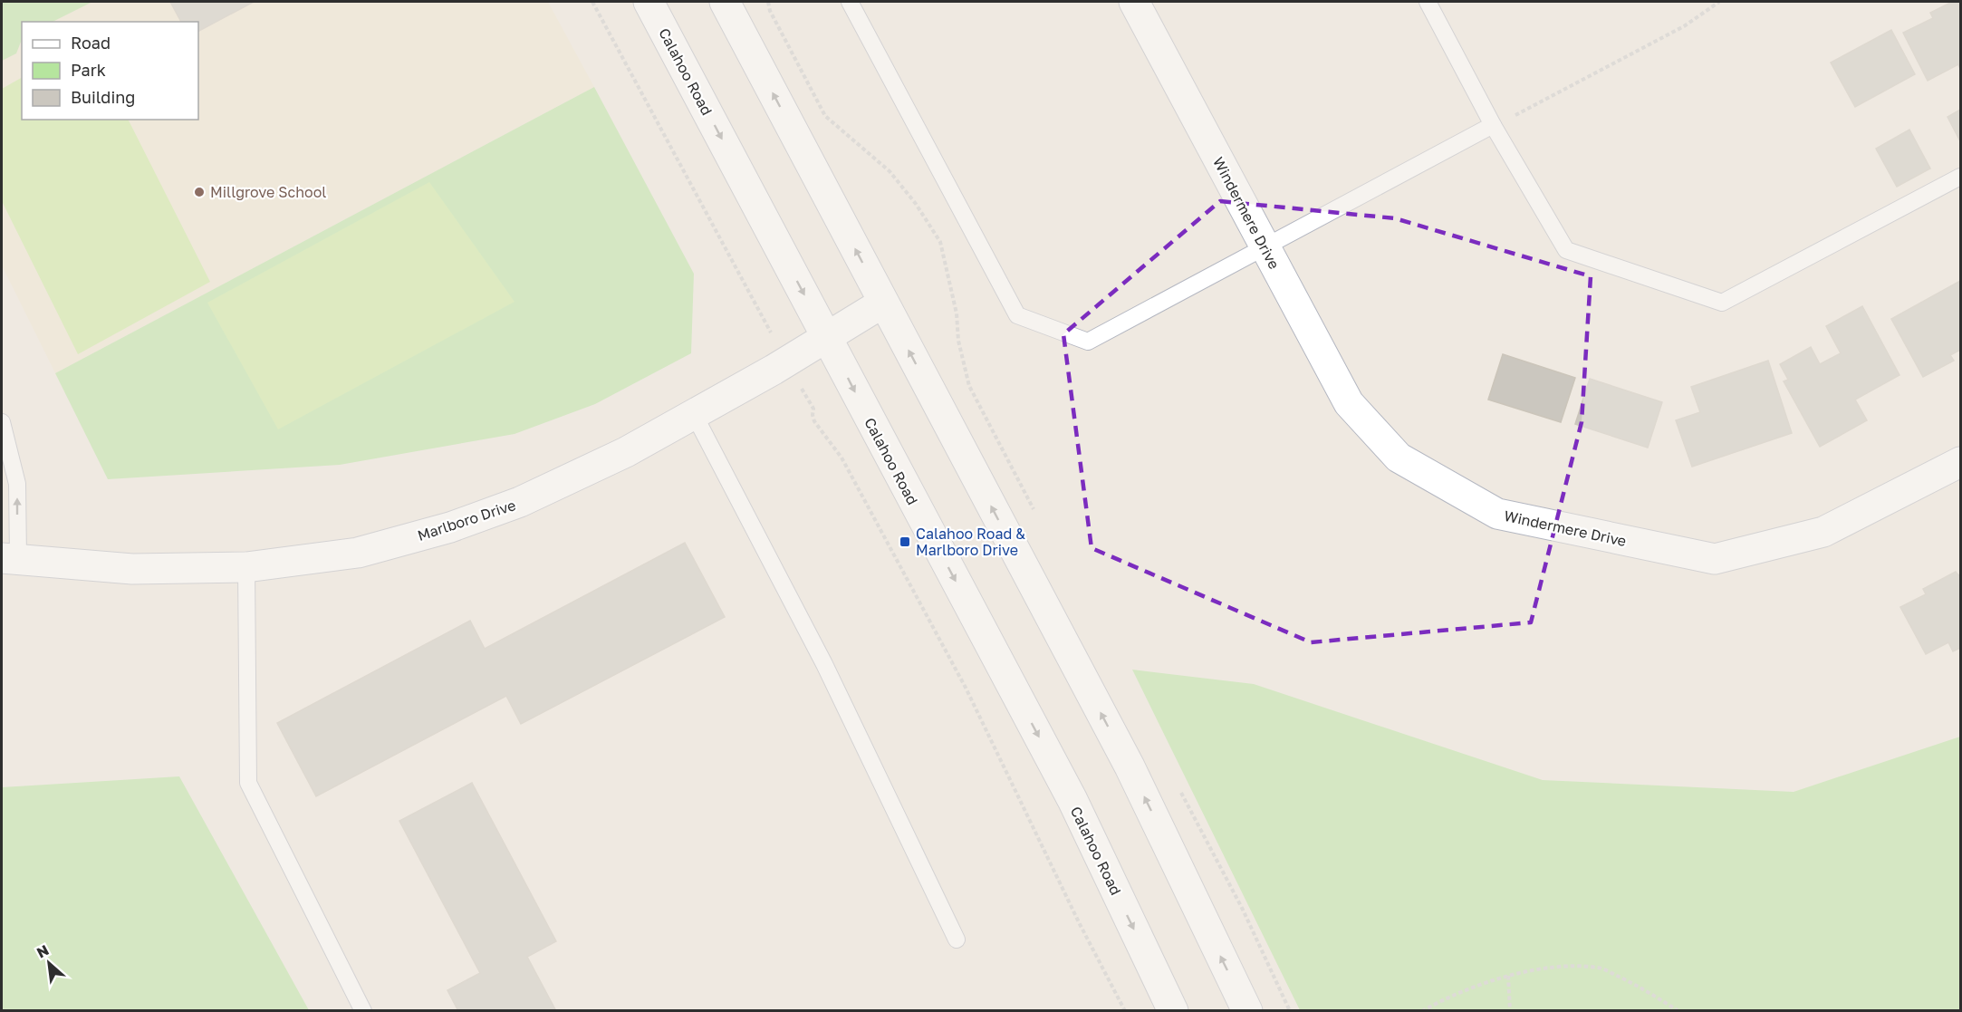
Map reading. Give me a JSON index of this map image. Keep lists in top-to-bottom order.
{
  "streets": {
    "main road": ["Calahoo Road", "Windermere Drive", "Marlboro Drive"]
  },
  "crossings": [
    ["Calahoo Road", "Marlboro Drive"]
  ],
  "places": {
    "other": ["Millgrove School"],
    "transit": ["Calahoo Road & Marlboro Drive"]
  },
  "legend": ["Road", "Park", "Building"],
  "north": "top left"
}
